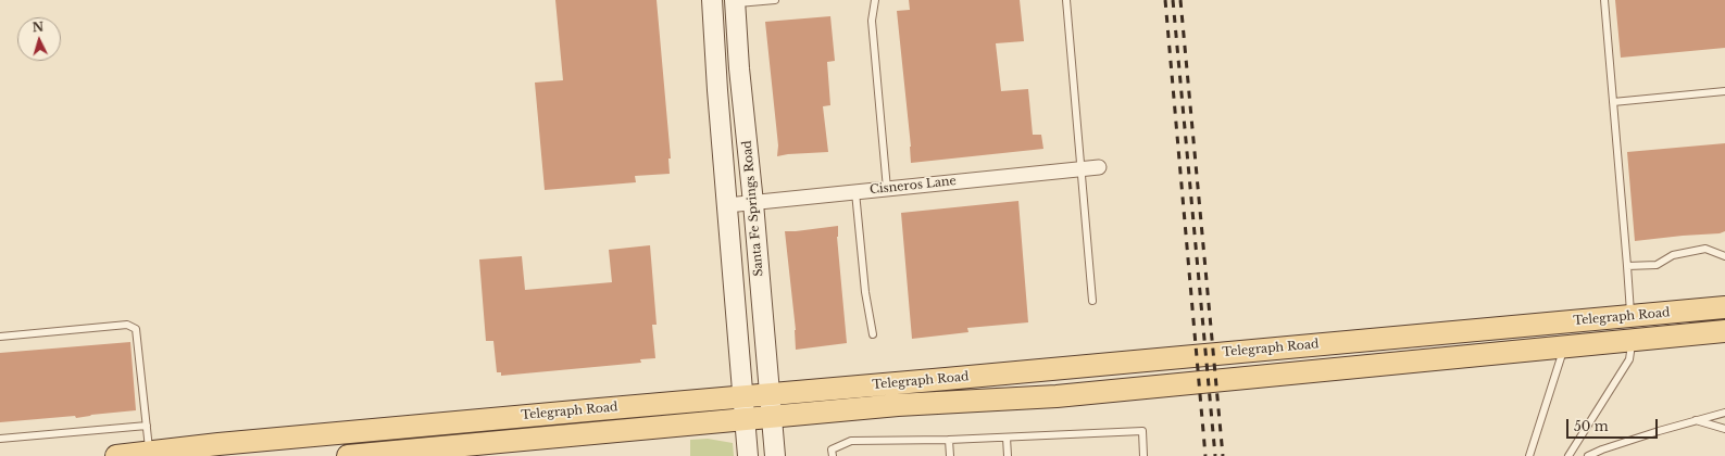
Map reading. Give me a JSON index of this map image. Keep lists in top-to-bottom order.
{
  "streets": {
    "main road": ["Santa Fe Springs Road", "Telegraph Road"],
    "street": ["Cisneros Lane"]
  },
  "crossings": [
    ["Cisneros Lane", "Santa Fe Springs Road"],
    ["Santa Fe Springs Road", "Telegraph Road"]
  ],
  "scale_bar": "50 m",
  "north": "top"
}
